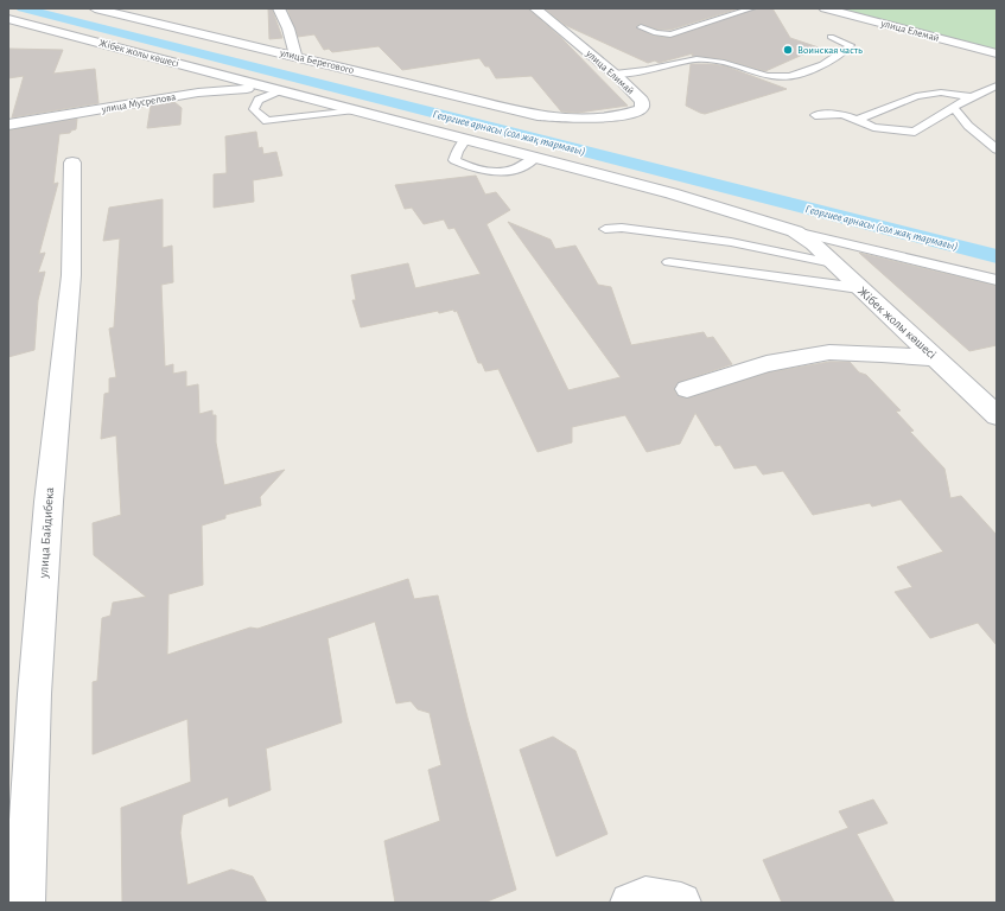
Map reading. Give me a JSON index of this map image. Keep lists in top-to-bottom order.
{
  "streets": {
    "street": [
      "улица Елемай",
      "Жібек жолы көшесі",
      "улица Берегового",
      "улица Елимай",
      "улица Мусрепова",
      "улица Байдибека"
    ]
  },
  "crossings": [
    ["Жібек жолы көшесі", "улица Мусрепова"],
    ["улица Берегового", "улица Елимай"]
  ],
  "water": ["Георгиев арнасы (сол жақ тармағы)"],
  "places": ["Воинская часть"]
}
